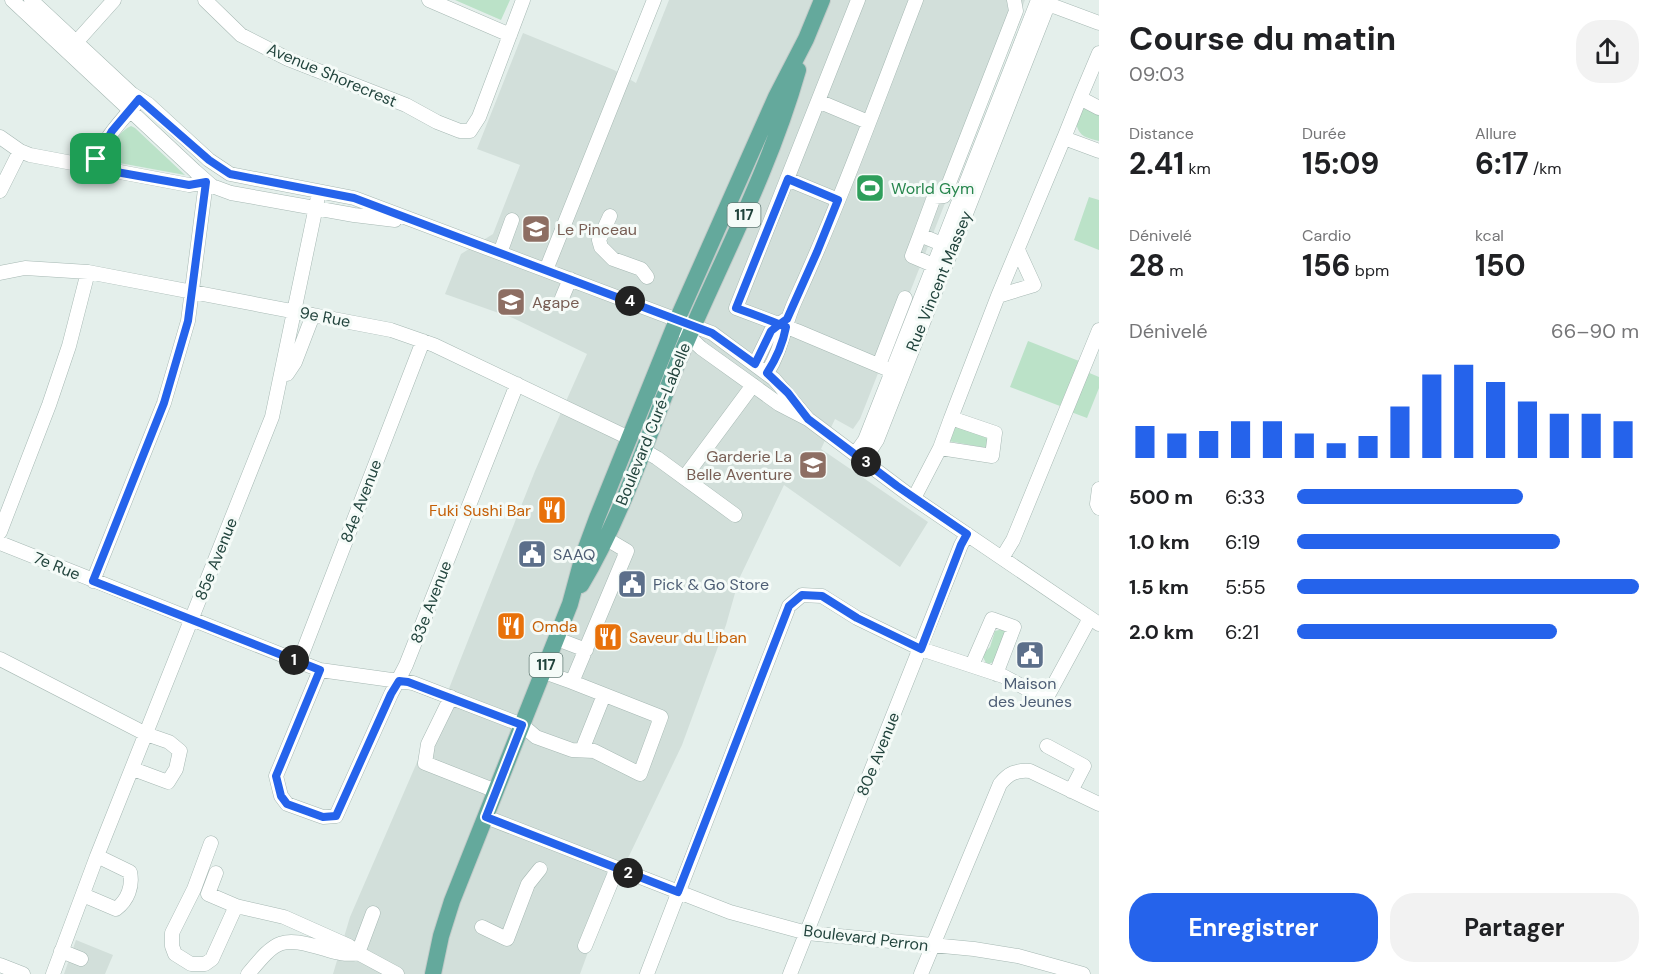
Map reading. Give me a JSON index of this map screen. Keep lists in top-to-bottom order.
{
  "streets": {
    "main road": ["117", "Boulevard Curé-Labelle"],
    "street": [
      "Avenue Shorecrest",
      "Rue Vincent Massey",
      "9e Rue",
      "84e Avenue",
      "85e Avenue",
      "7e Rue",
      "83e Avenue",
      "80e Avenue",
      "Boulevard Perron"
    ]
  },
  "crossings": [
    ["9e Rue", "Boulevard Curé-Labelle"],
    ["9e Rue", "84e Avenue"],
    ["9e Rue", "85e Avenue"],
    ["9e Rue", "83e Avenue"],
    ["Boulevard Curé-Labelle", "7e Rue"],
    ["Boulevard Curé-Labelle", "Boulevard Perron"],
    ["84e Avenue", "7e Rue"],
    ["85e Avenue", "7e Rue"],
    ["7e Rue", "83e Avenue"],
    ["80e Avenue", "Boulevard Perron"]
  ],
  "places": {
    "sports": ["World Gym"],
    "school or university": ["Le Pinceau", "Agape", "Garderie La Belle Aventure"],
    "restaurant": ["Fuki Sushi Bar", "Omda", "Saveur du Liban"],
    "public building": ["SAAQ", "Pick & Go Store", "Maison des Jeunes"]
  },
  "page": {
    "heading": ["Course du matin", "09:03"],
    "stats": [
      ["Distance", "2.41 km"],
      ["Durée", "15:09"],
      ["Allure", "6:17 /km"],
      ["Dénivelé", "28 m"],
      ["Cardio", "156 bpm"],
      ["kcal", "150"]
    ],
    "pins": [
      "4",
      "3",
      "1",
      "2"
    ],
    "chart": ["Dénivelé", "66–90 m"],
    "list": [
      {
        "name": "500 m",
        "note": "6:33"
      },
      {
        "name": "1.0 km",
        "note": "6:19"
      },
      {
        "name": "1.5 km",
        "note": "5:55"
      },
      {
        "name": "2.0 km",
        "note": "6:21"
      }
    ],
    "buttons": ["Enregistrer", "Partager"]
  }
}
